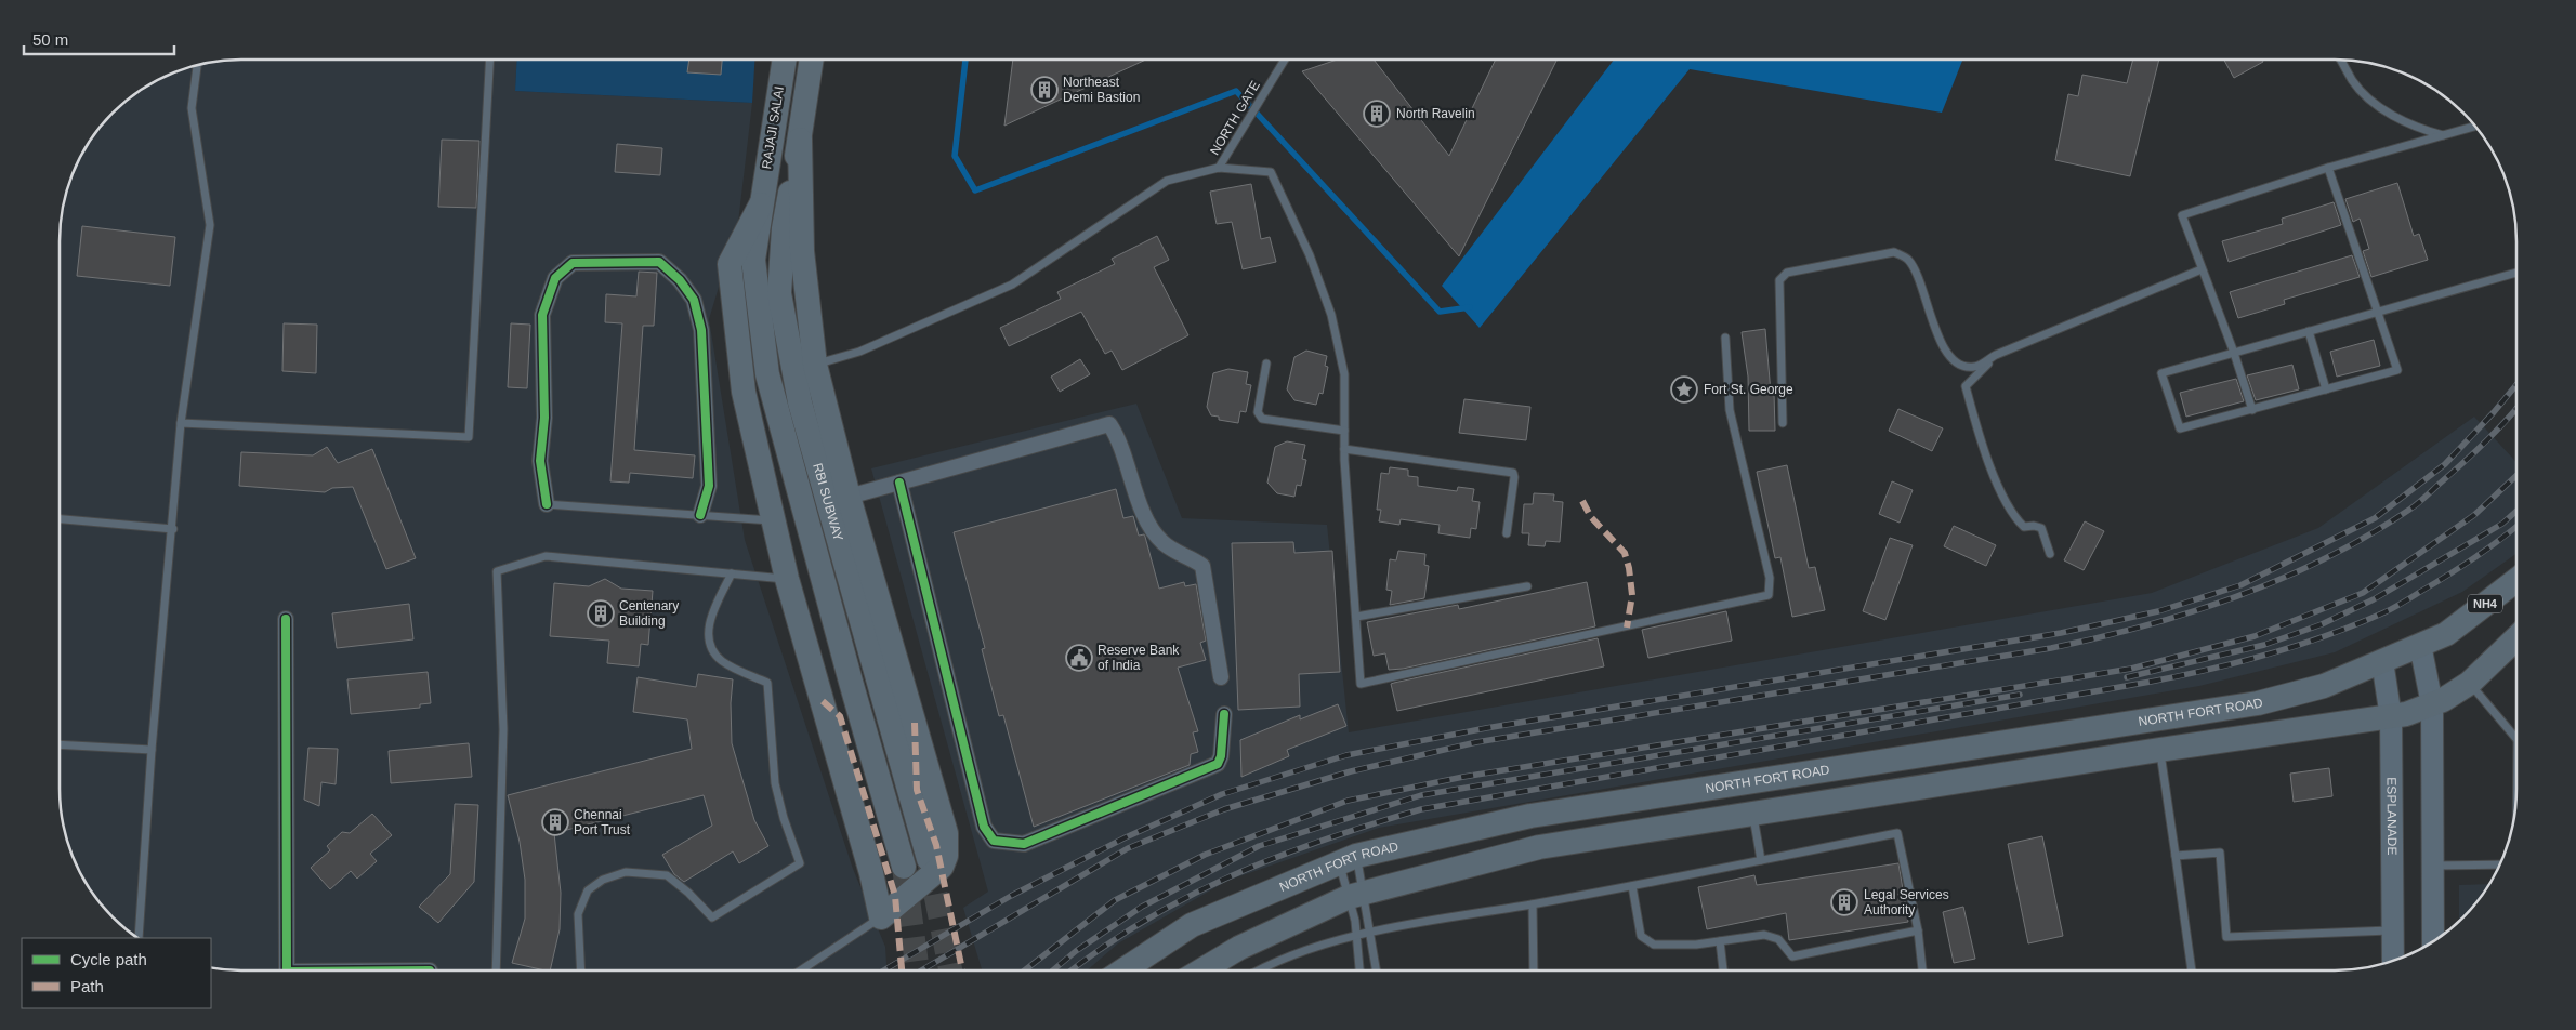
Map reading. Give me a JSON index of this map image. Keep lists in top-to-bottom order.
{
  "streets": {
    "main road": [
      "RAJAJI SALAI",
      "RBI SUBWAY",
      "NH4",
      "NORTH FORT ROAD",
      "ESPLANADE"
    ],
    "lane": ["NORTH GATE"]
  },
  "crossings": [
    ["RAJAJI SALAI", "RBI SUBWAY"],
    ["NORTH FORT ROAD", "ESPLANADE"]
  ],
  "places": {
    "building": [
      "Northeast Demi Bastion",
      "North Ravelin",
      "Centenary Building",
      "Chennai Port Trust",
      "Legal Services Authority"
    ],
    "place": ["Fort St. George"],
    "public building": ["Reserve Bank of India"]
  },
  "legend": ["Cycle path", "Path"],
  "scale_bar": "50 m"
}
